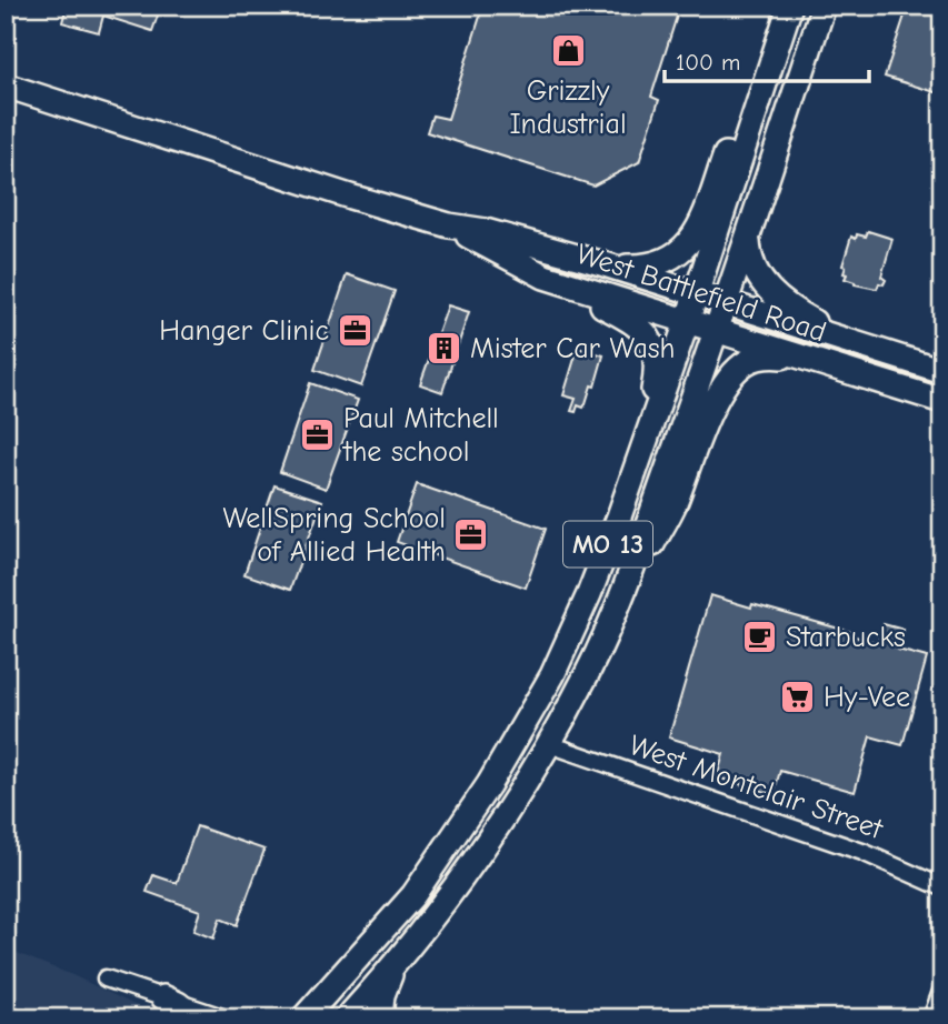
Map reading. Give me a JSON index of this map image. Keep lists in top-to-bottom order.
{
  "streets": {
    "main road": ["West Battlefield Road", "MO 13"],
    "street": ["West Montclair Street"]
  },
  "crossings": [
    ["West Battlefield Road", "MO 13"],
    ["MO 13", "West Montclair Street"]
  ],
  "places": {
    "shop": ["Grizzly Industrial"],
    "office": ["Hanger Clinic", "Paul Mitchell the school", "WellSpring School of Allied Health"],
    "building": ["Mister Car Wash"],
    "cafe": ["Starbucks"],
    "supermarket": ["Hy-Vee"]
  },
  "scale_bar": "100 m"
}
